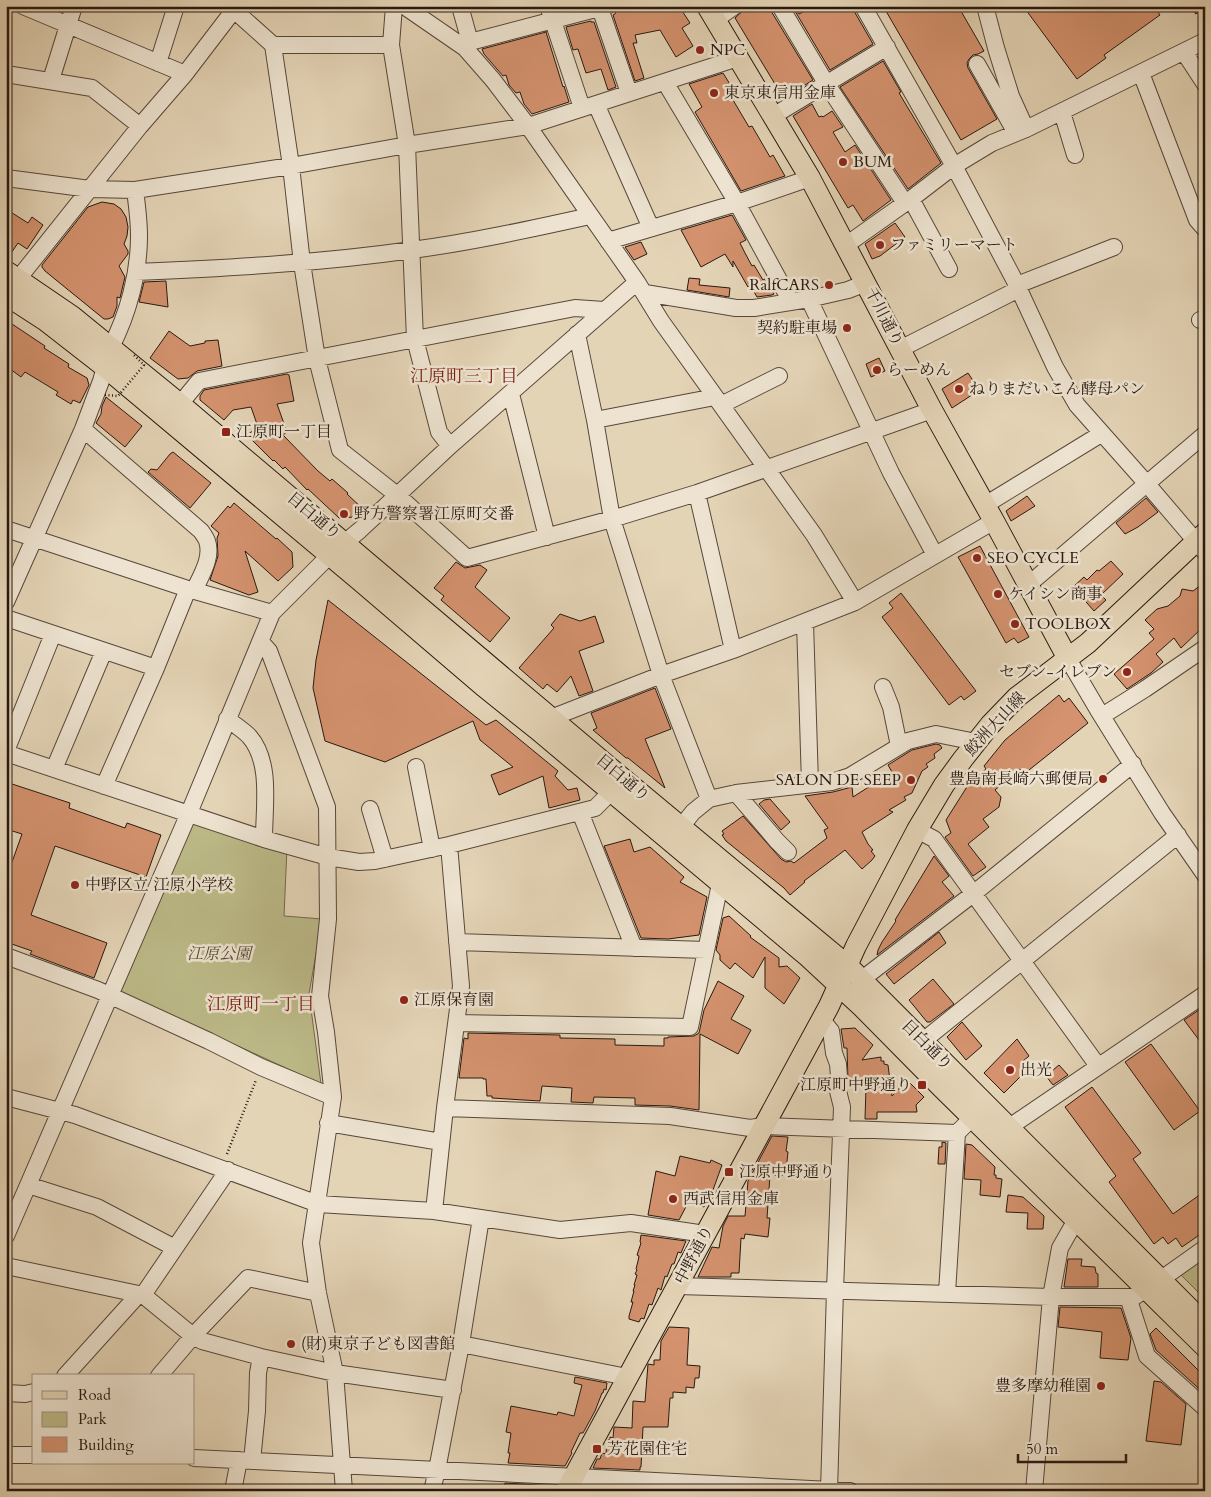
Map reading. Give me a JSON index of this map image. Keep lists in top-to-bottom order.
{
  "streets": {
    "main road": [
      "千川通り",
      "目白通り",
      "鮫洲大山線",
      "中野通り"
    ]
  },
  "crossings": [
    ["千川通り", "鮫洲大山線"],
    ["目白通り", "鮫洲大山線"],
    ["目白通り", "中野通り"],
    ["鮫洲大山線", "中野通り"]
  ],
  "districts": ["江原町三丁目", "江原町一丁目"],
  "parks": ["江原公園"],
  "places": {
    "other": [
      "NPC",
      "東京東信用金庫",
      "BUM",
      "ファミリーマート",
      "RalfCARS",
      "契約駐車場",
      "らーめん",
      "ねりまだいこん酵母パン",
      "野方警察署江原町交番",
      "SEO CYCLE",
      "ケイシン商事",
      "TOOLBOX",
      "セブン-イレブン",
      "豊島南長崎六郵便局",
      "SALON DE SEEP",
      "中野区立 江原小学校",
      "江原保育園",
      "出光",
      "西武信用金庫",
      "(財)東京子ども図書館",
      "豊多摩幼稚園"
    ],
    "transit": [
      "江原町一丁目",
      "江原町中野通り",
      "江原中野通り",
      "芳花園住宅"
    ]
  },
  "legend": ["Road", "Park", "Building"],
  "scale_bar": "50 m"
}
